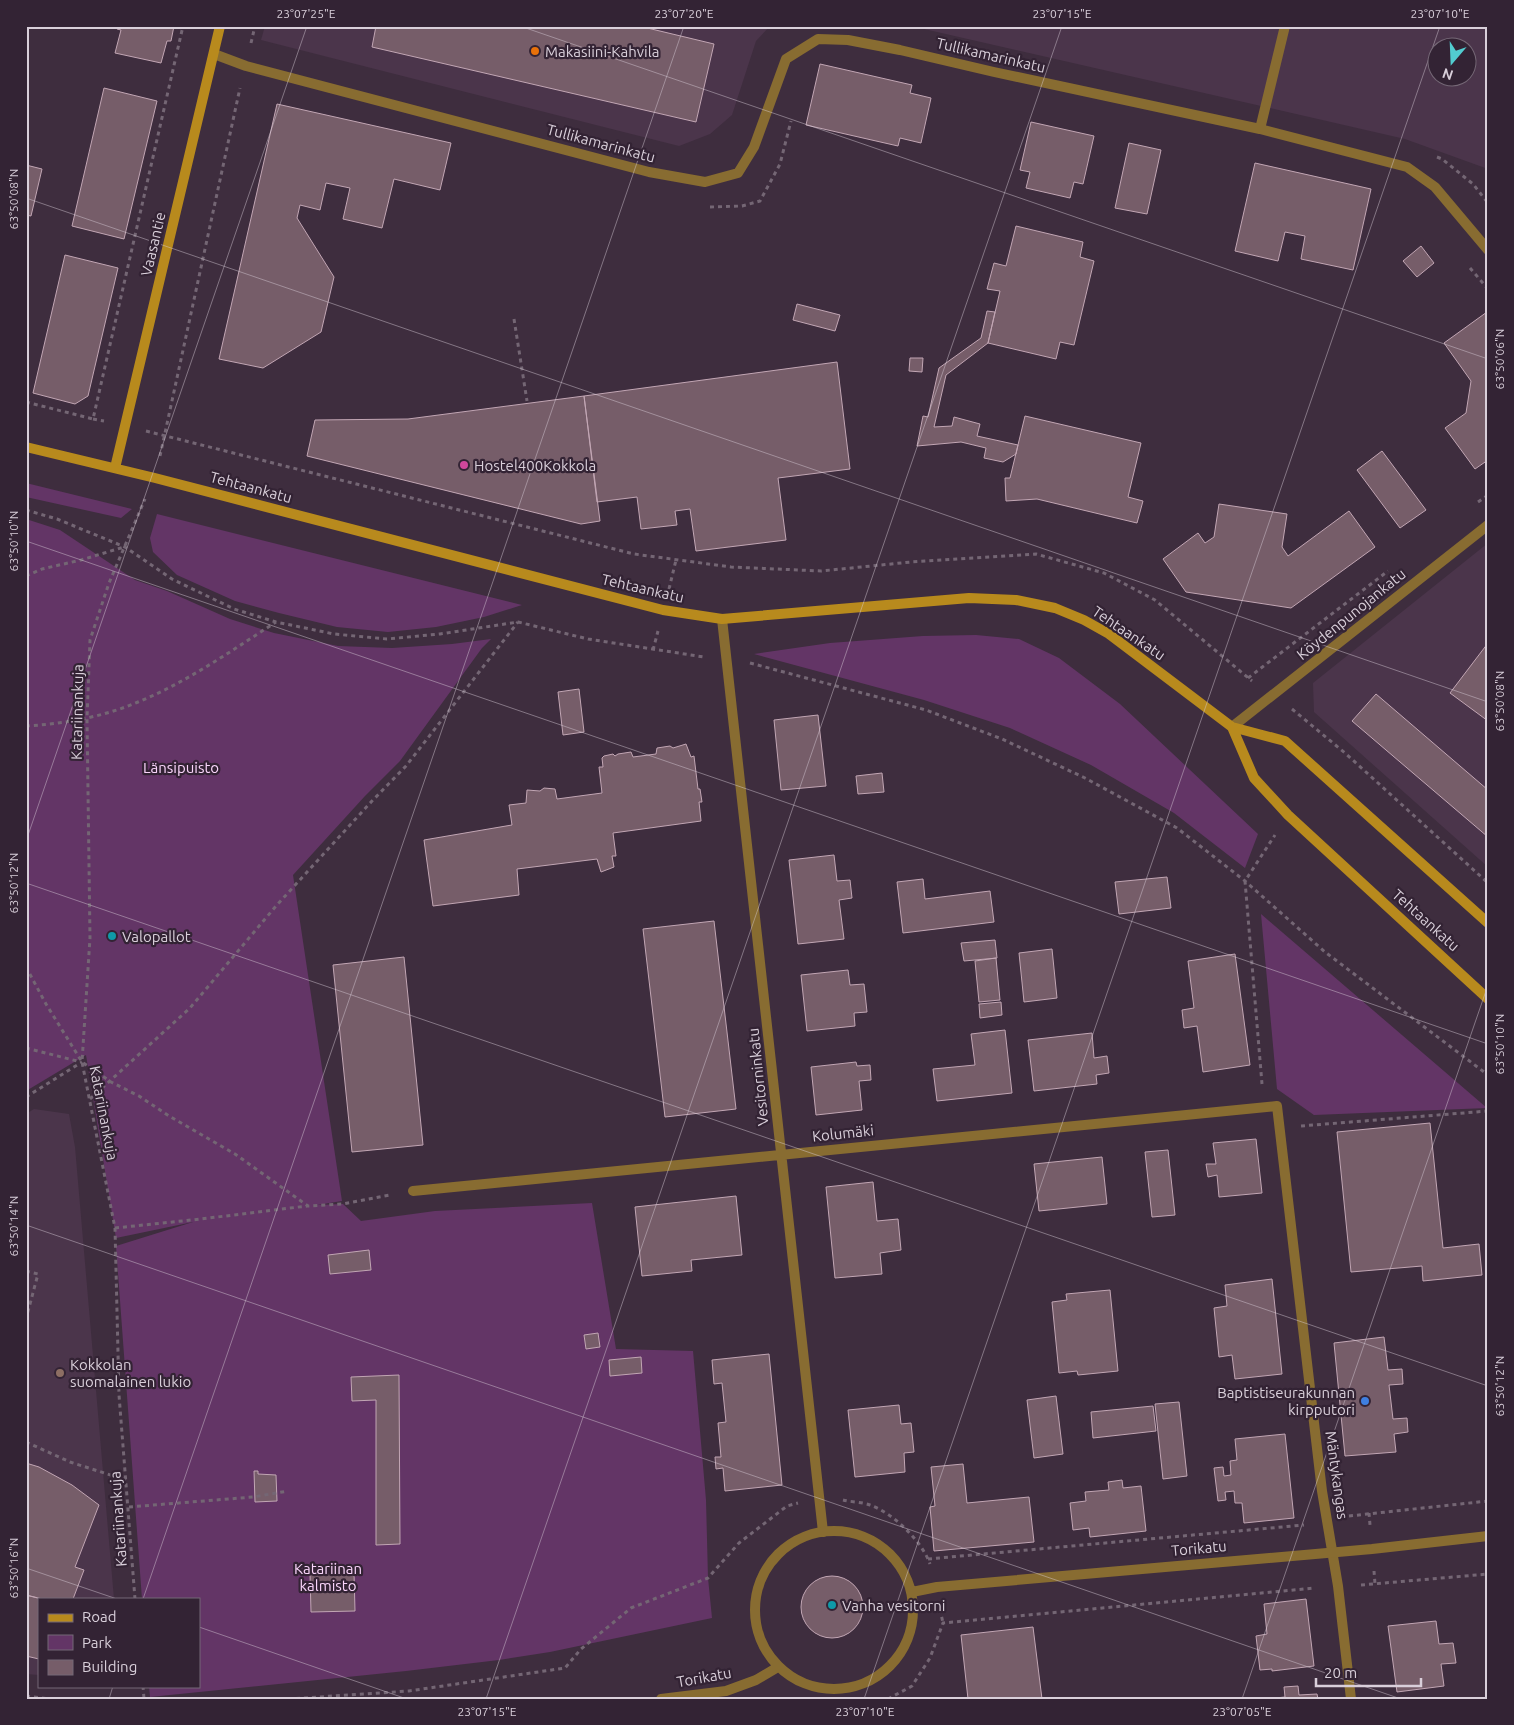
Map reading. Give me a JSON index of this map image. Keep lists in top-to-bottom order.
{
  "streets": {
    "main road": ["Vaasantie", "Tehtaankatu"],
    "street": [
      "Tullikamarinkatu",
      "Köydenpunojankatu",
      "Vesitorninkatu",
      "Kolumäki",
      "Mäntykangas",
      "Torikatu"
    ],
    "path": ["Katariinankuja"]
  },
  "crossings": [
    ["Tullikamarinkatu", "Vaasantie"],
    ["Tullikamarinkatu", "Katariinankuja"],
    ["Vaasantie", "Tehtaankatu"],
    ["Tehtaankatu", "Köydenpunojankatu"],
    ["Tehtaankatu", "Katariinankuja"],
    ["Tehtaankatu", "Vesitorninkatu"],
    ["Vesitorninkatu", "Kolumäki"],
    ["Vesitorninkatu", "Torikatu"],
    ["Kolumäki", "Mäntykangas"],
    ["Mäntykangas", "Torikatu"]
  ],
  "parks": ["Länsipuisto", "Katariinan kalmisto"],
  "places": [
    "Makasiini-Kahvila",
    "Hostel400Kokkola",
    "Valopallot",
    "Kokkolan suomalainen lukio",
    "Baptistiseurakunnan kirpputori",
    "Vanha vesitorni"
  ],
  "legend": ["Road", "Park", "Building"],
  "scale_bar": "20 m",
  "north": "bottom",
  "coordinates": [
    "23°07'25\"E",
    "23°07'20\"E",
    "23°07'15\"E",
    "23°07'10\"E",
    "63°50'08\"N",
    "63°50'06\"N",
    "63°50'10\"N",
    "63°50'12\"N",
    "63°50'14\"N",
    "63°50'16\"N",
    "23°07'05\"E"
  ]
}
